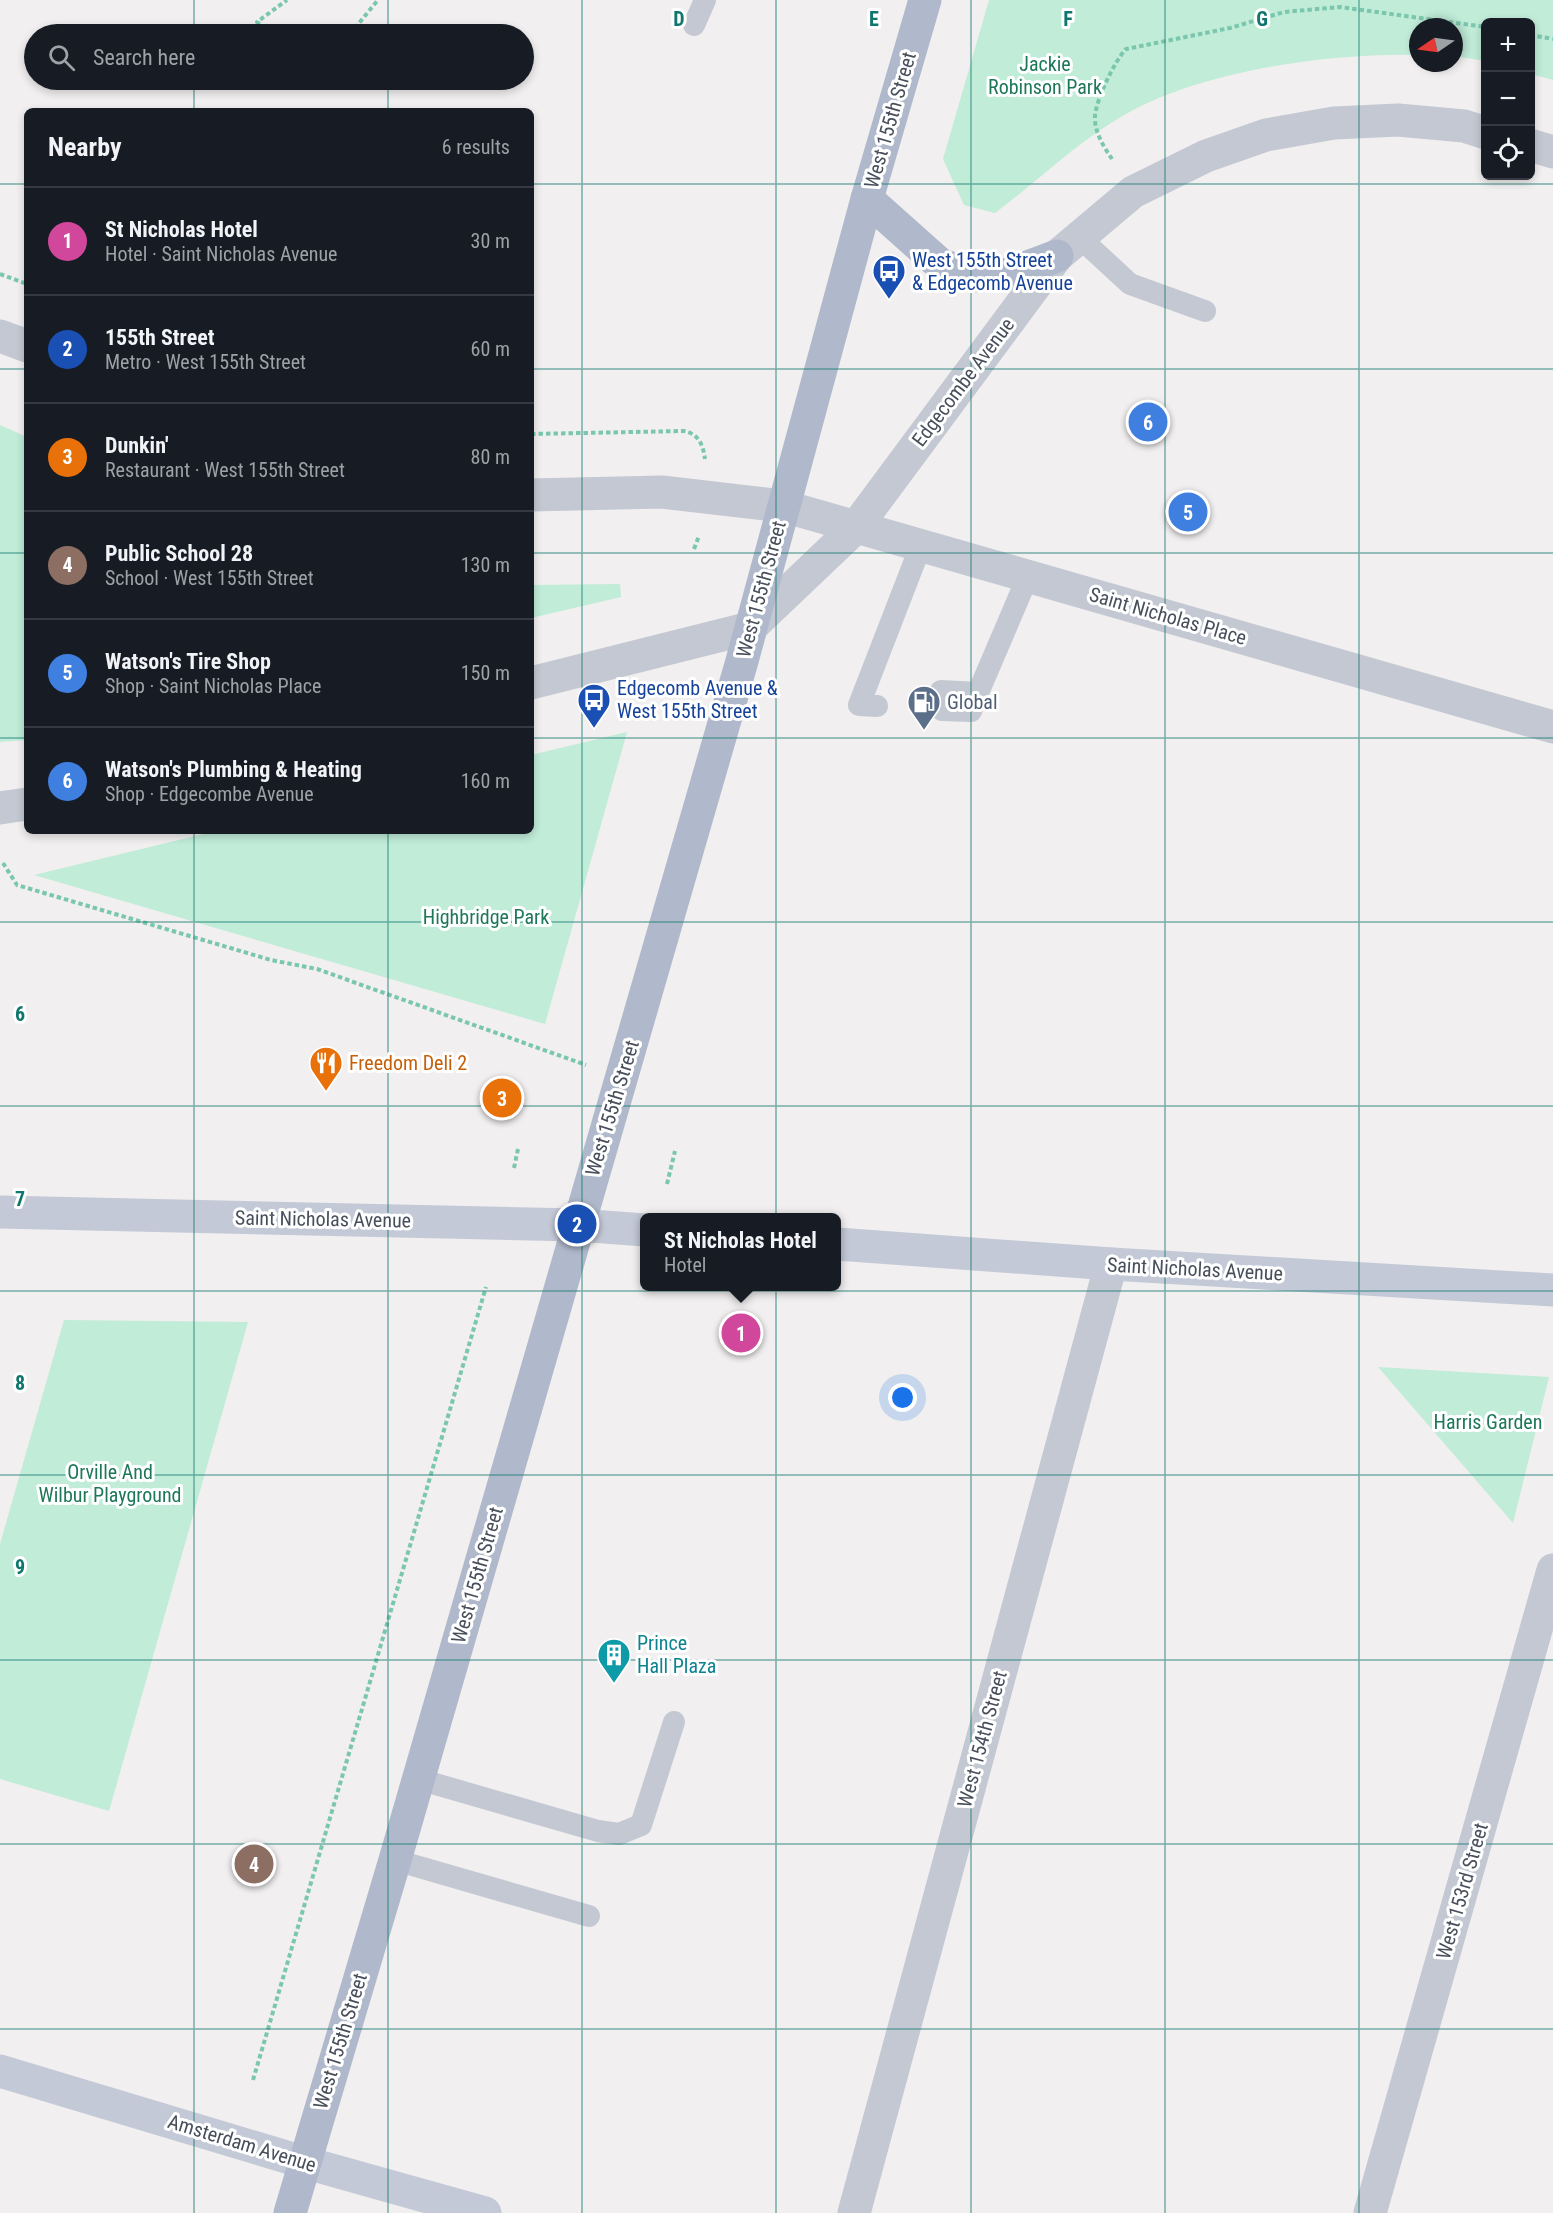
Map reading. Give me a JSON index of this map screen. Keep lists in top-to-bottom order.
{
  "streets": {
    "main road": ["West 155th Street", "Saint Nicholas Avenue", "Amsterdam Avenue"],
    "street": [
      "Edgecombe Avenue",
      "Saint Nicholas Place",
      "West 154th Street",
      "West 153rd Street"
    ]
  },
  "crossings": [
    ["West 155th Street", "Edgecombe Avenue"],
    ["West 155th Street", "Saint Nicholas Place"],
    ["West 155th Street", "Saint Nicholas Avenue"],
    ["West 155th Street", "Amsterdam Avenue"],
    ["Edgecombe Avenue", "Saint Nicholas Place"],
    ["Saint Nicholas Avenue", "West 154th Street"]
  ],
  "parks": [
    "Jackie Robinson Park",
    "Highbridge Park",
    "Harris Garden",
    "Orville And Wilbur Playground"
  ],
  "places": {
    "bus stop": ["West 155th Street & Edgecomb Avenue", "Edgecomb Avenue & West 155th Street"],
    "fuel station": ["Global"],
    "restaurant": ["Freedom Deli 2"],
    "building": ["Prince Hall Plaza"]
  },
  "north": "left",
  "page": {
    "map_buttons": ["+", "−"],
    "search": "Search here",
    "heading": ["Nearby", "6 results"],
    "list": [
      {
        "mark": "1",
        "name": "St Nicholas Hotel",
        "note": "Hotel · Saint Nicholas Avenue",
        "value": "30 m"
      },
      {
        "mark": "2",
        "name": "155th Street",
        "note": "Metro · West 155th Street",
        "value": "60 m"
      },
      {
        "mark": "3",
        "name": "Dunkin'",
        "note": "Restaurant · West 155th Street",
        "value": "80 m"
      },
      {
        "mark": "4",
        "name": "Public School 28",
        "note": "School · West 155th Street",
        "value": "130 m"
      },
      {
        "mark": "5",
        "name": "Watson's Tire Shop",
        "note": "Shop · Saint Nicholas Place",
        "value": "150 m"
      },
      {
        "mark": "6",
        "name": "Watson's Plumbing & Heating",
        "note": "Shop · Edgecombe Avenue",
        "value": "160 m"
      }
    ],
    "pins": [
      "6",
      "5",
      "3",
      "2",
      "1",
      "4"
    ],
    "popup": ["St Nicholas Hotel", "Hotel"]
  },
  "grid": {
    "columns": [
      "D",
      "E",
      "F",
      "G"
    ],
    "rows": [
      "6",
      "7",
      "8",
      "9"
    ]
  }
}
